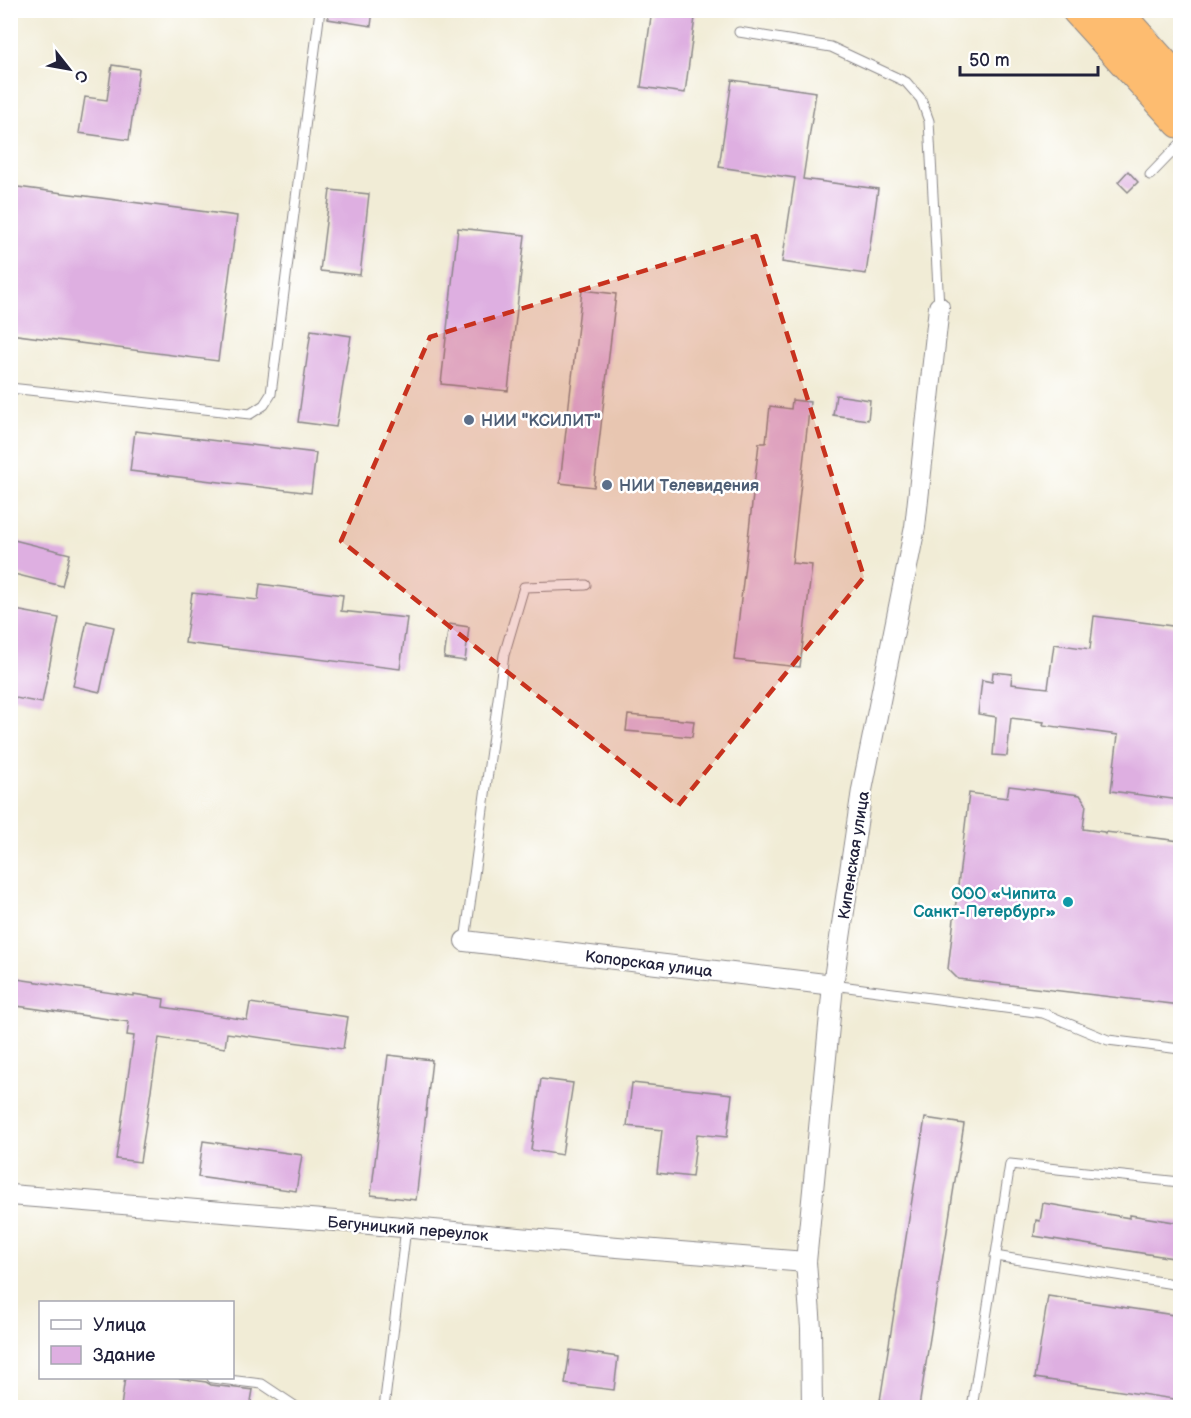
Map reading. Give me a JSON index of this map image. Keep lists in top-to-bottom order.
{
  "streets": {
    "street": ["Кипенская улица", "Копорская улица", "Бегуницкий переулок"]
  },
  "crossings": [
    ["Кипенская улица", "Копорская улица"],
    ["Кипенская улица", "Бегуницкий переулок"]
  ],
  "places": ["НИИ \"КСИЛИТ\"", "НИИ Телевидения", "ООО «Чипита Санкт-Петербург»"],
  "legend": ["Улица", "Здание"],
  "scale_bar": "50 m",
  "north": "bottom right"
}
